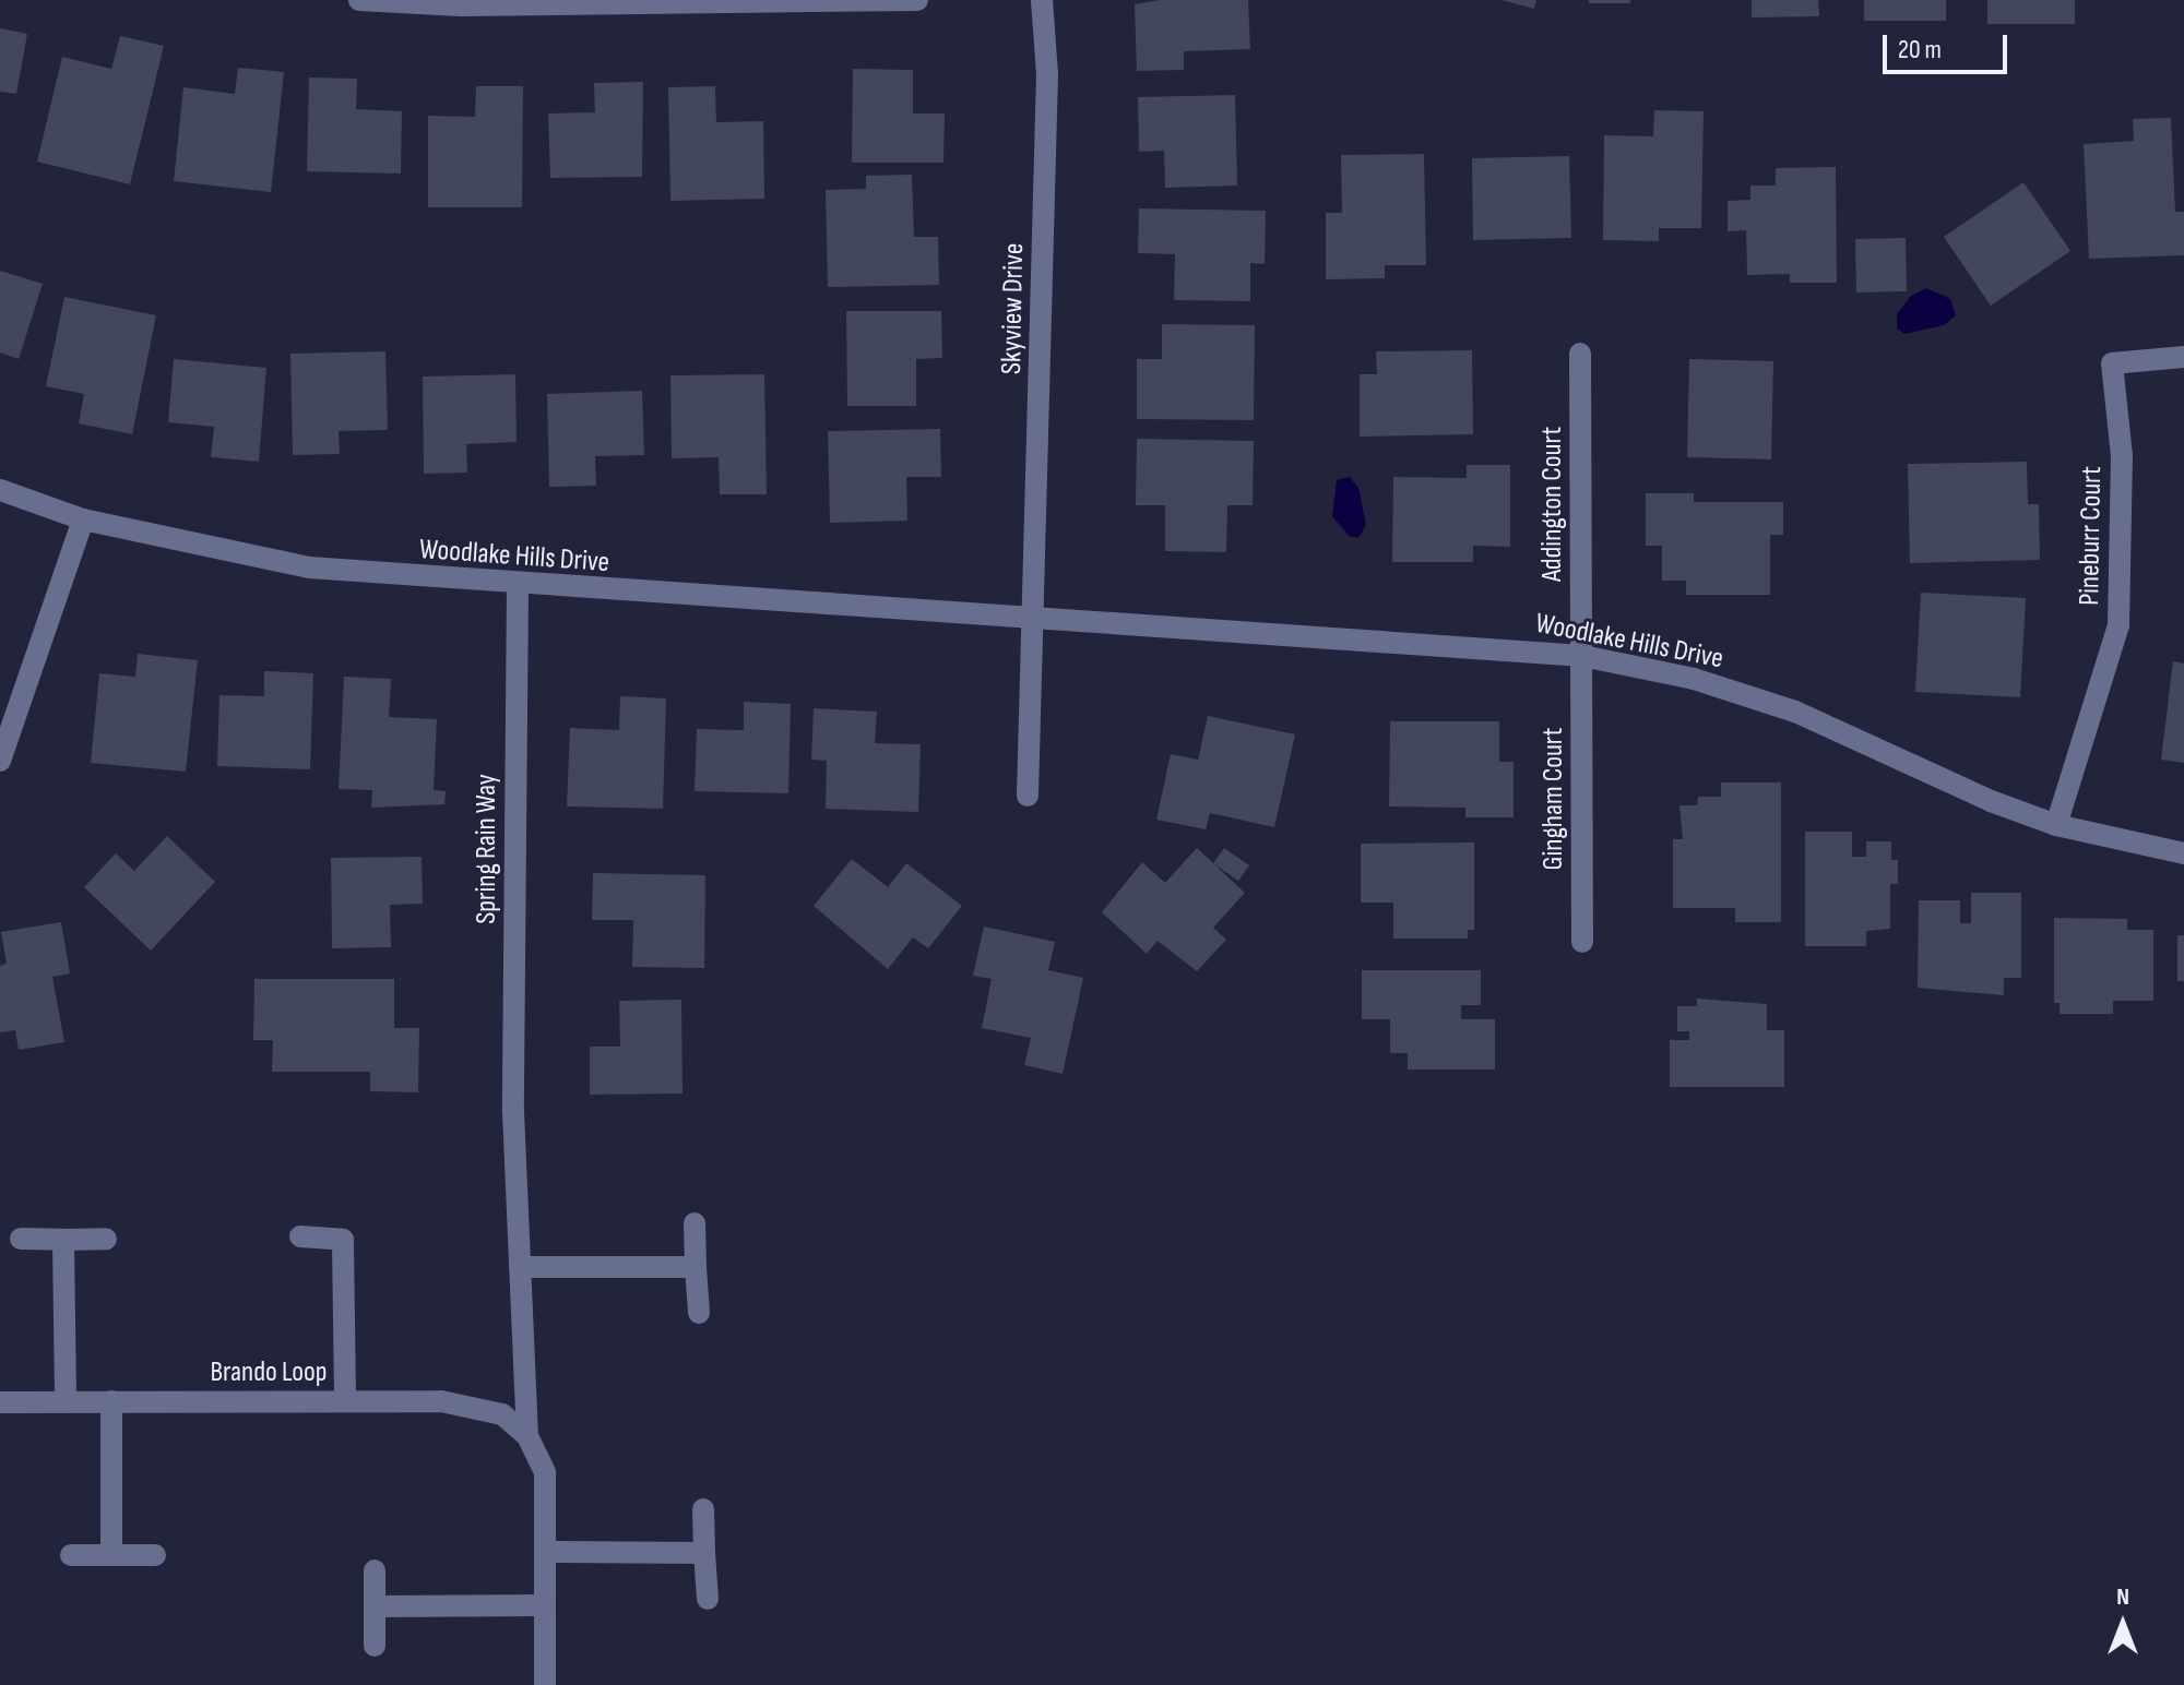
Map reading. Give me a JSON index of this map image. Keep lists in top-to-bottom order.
{
  "streets": {
    "street": [
      "Skyview Drive",
      "Addington Court",
      "Pineburr Court",
      "Woodlake Hills Drive",
      "Gingham Court",
      "Spring Rain Way",
      "Brando Loop"
    ]
  },
  "crossings": [
    ["Skyview Drive", "Woodlake Hills Drive"],
    ["Addington Court", "Woodlake Hills Drive"],
    ["Addington Court", "Gingham Court"],
    ["Pineburr Court", "Woodlake Hills Drive"],
    ["Woodlake Hills Drive", "Gingham Court"],
    ["Woodlake Hills Drive", "Spring Rain Way"]
  ],
  "scale_bar": "20 m",
  "north": "top"
}
